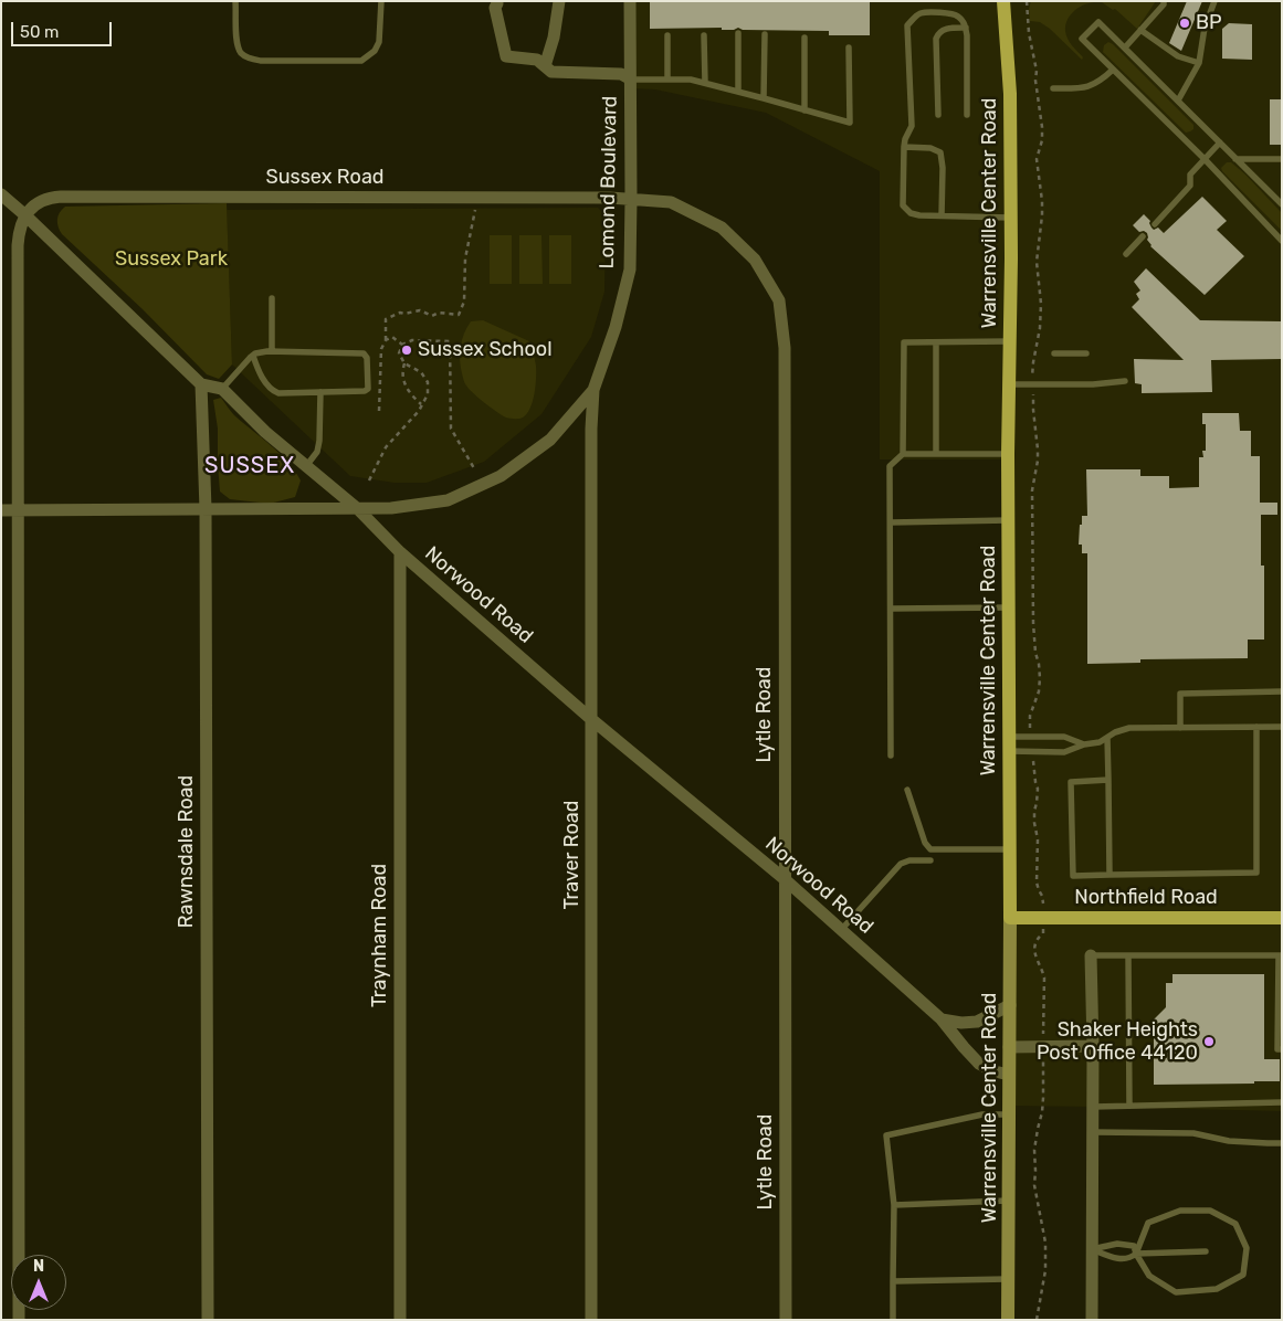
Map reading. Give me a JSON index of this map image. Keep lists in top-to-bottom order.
{
  "streets": {
    "main road": ["Warrensville Center Road", "Northfield Road"],
    "street": [
      "Sussex Road",
      "Lomond Boulevard",
      "Norwood Road",
      "Lytle Road",
      "Rawnsdale Road",
      "Traver Road",
      "Traynham Road"
    ]
  },
  "crossings": [
    ["Sussex Road", "Lomond Boulevard"],
    ["Sussex Road", "Lytle Road"],
    ["Lomond Boulevard", "Norwood Road"],
    ["Lomond Boulevard", "Lytle Road"],
    ["Lomond Boulevard", "Rawnsdale Road"],
    ["Lomond Boulevard", "Traver Road"],
    ["Warrensville Center Road", "Norwood Road"],
    ["Warrensville Center Road", "Northfield Road"],
    ["Norwood Road", "Lytle Road"],
    ["Norwood Road", "Traver Road"],
    ["Norwood Road", "Traynham Road"]
  ],
  "districts": ["SUSSEX"],
  "parks": ["Sussex Park"],
  "places": ["BP", "Sussex School", "Shaker Heights Post Office 44120"],
  "scale_bar": "50 m",
  "north": "top"
}
